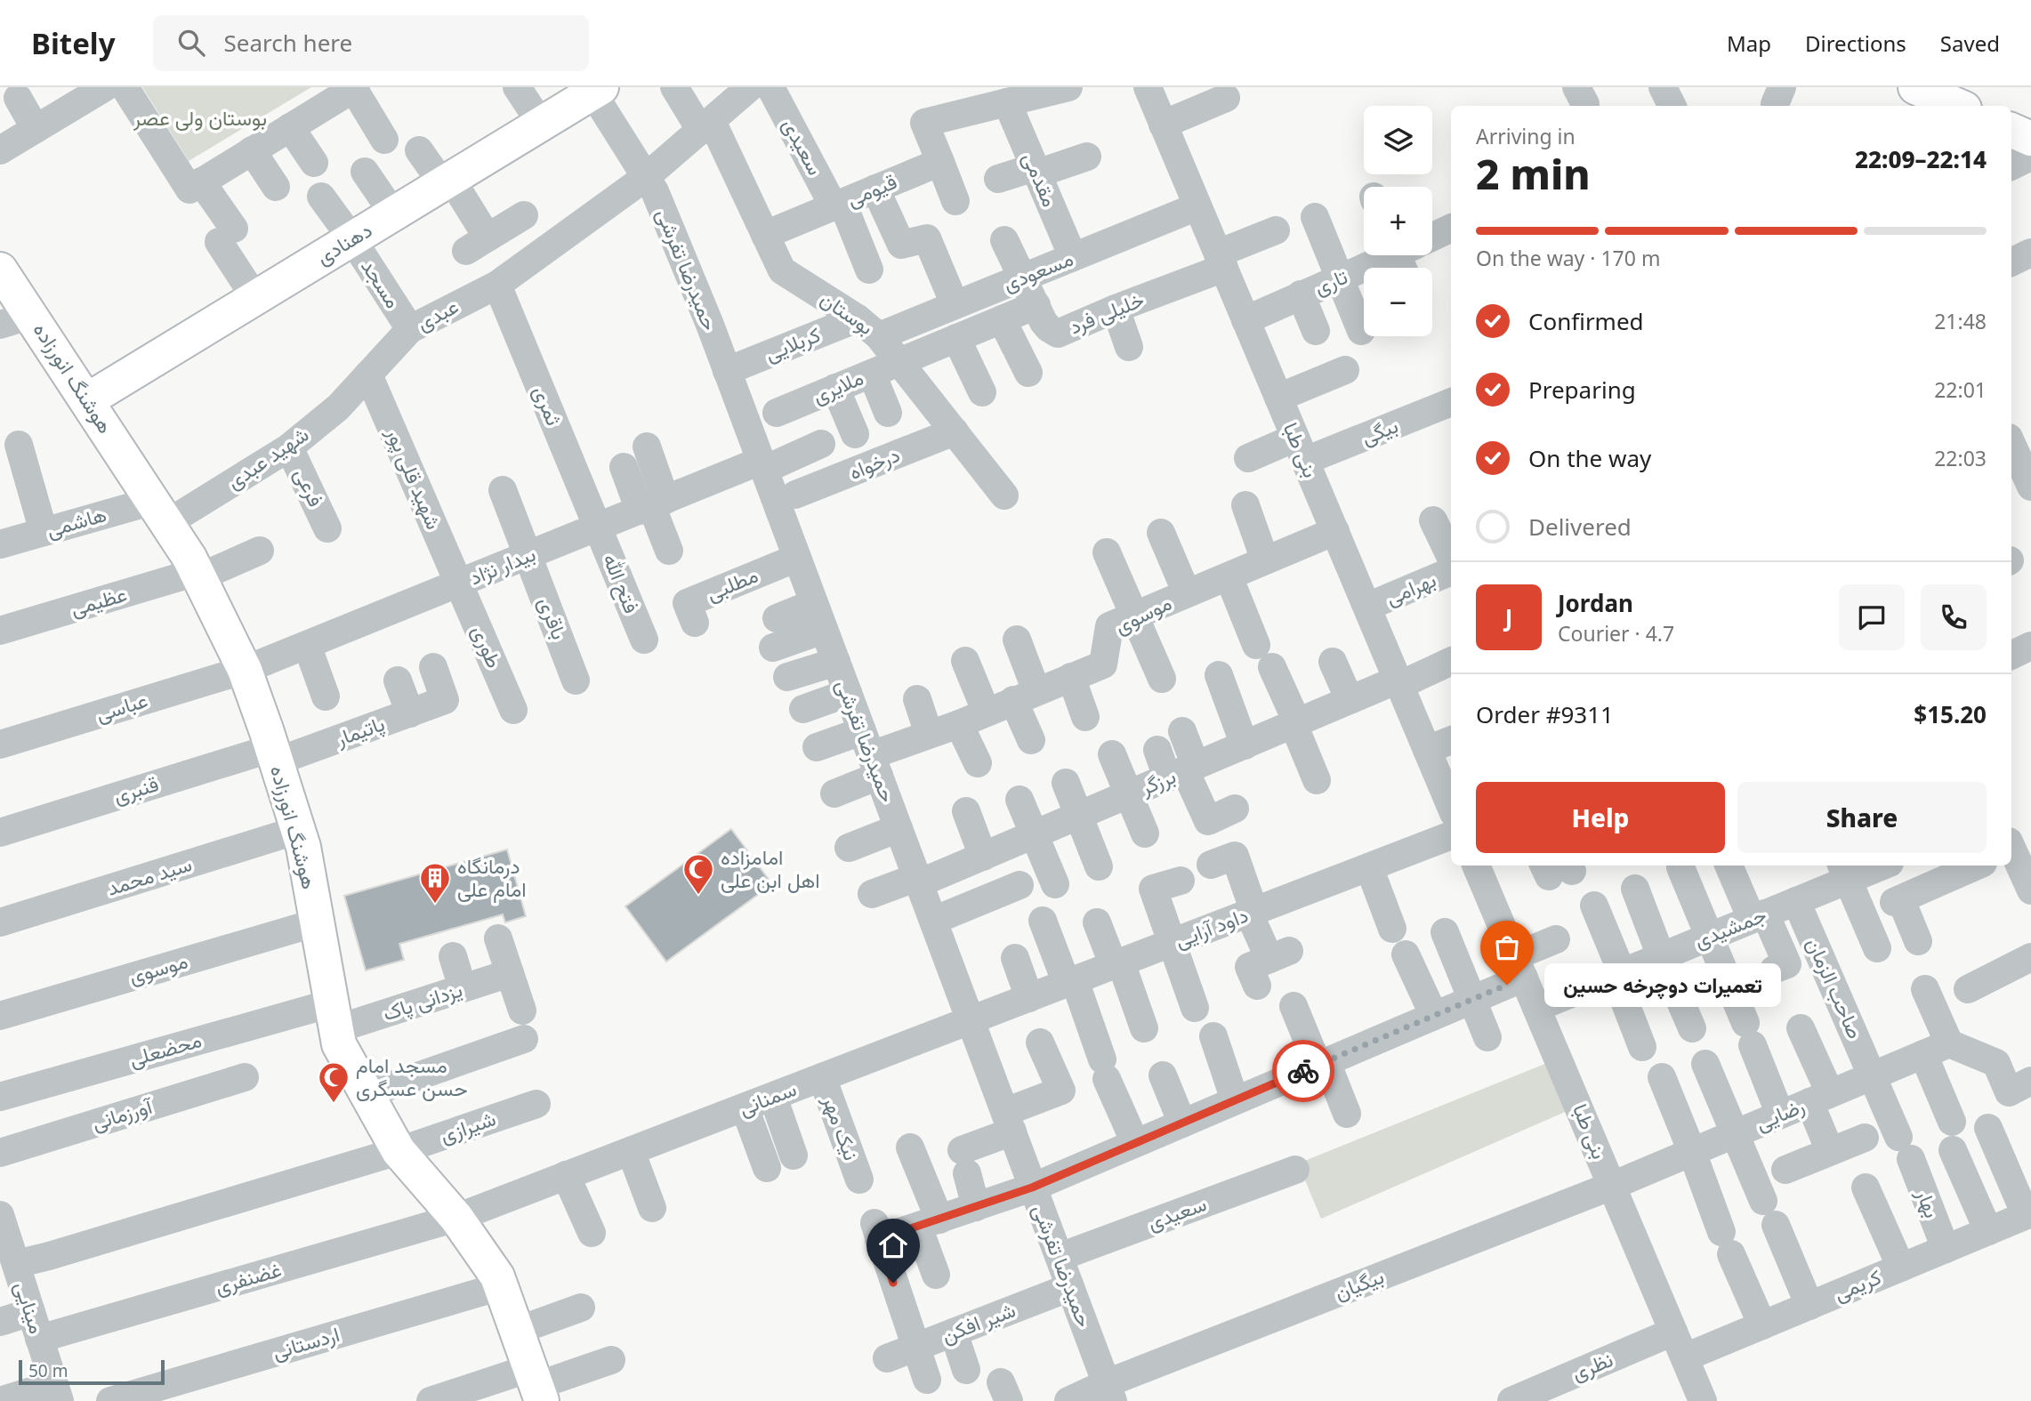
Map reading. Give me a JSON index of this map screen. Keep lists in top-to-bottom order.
{
  "streets": {
    "main road": ["دهنادی", "هوشنگ انورزاده"],
    "street": [
      "سعیدی",
      "مقدمی",
      "قیومی",
      "حمیدرضا تفرشی",
      "مسعودی",
      "تاری",
      "مسجد",
      "بوستان",
      "خلیلی فرد",
      "عبدی",
      "کربلایی",
      "ملایری",
      "ثمری",
      "بیگی",
      "بنی طبا",
      "شهید عبدی",
      "درخواه",
      "شهید قلی پور",
      "فرعی",
      "هاشمی",
      "بیدار نژاد",
      "فتح الله",
      "مطلبی",
      "بهرامی",
      "عظیمی",
      "موسوی",
      "باقری",
      "طوری",
      "عباسی",
      "پاتیمار",
      "برزگر",
      "قنبری",
      "سید محمد",
      "داود آرایی",
      "جمشیدی",
      "صاحب الزمان",
      "یزدانی پاک",
      "محضعلی",
      "سمنانی",
      "آورزمانی",
      "رضایی",
      "شیرازی",
      "نیک مهر",
      "بهار",
      "غضنفری",
      "بیگیان",
      "کریمی",
      "مینایی",
      "شیر افکن",
      "اردستانی",
      "نظری"
    ]
  },
  "crossings": [
    ["سعیدی", "قیومی"],
    ["سعیدی", "حمیدرضا تفرشی"],
    ["مقدمی", "مسعودی"],
    ["قیومی", "بوستان"],
    ["دهنادی", "حمیدرضا تفرشی"],
    ["دهنادی", "مسجد"],
    ["دهنادی", "هوشنگ انورزاده"],
    ["حمیدرضا تفرشی", "کربلایی"],
    ["حمیدرضا تفرشی", "بیدار نژاد"],
    ["حمیدرضا تفرشی", "مطلبی"],
    ["حمیدرضا تفرشی", "موسوی"],
    ["حمیدرضا تفرشی", "برزگر"],
    ["حمیدرضا تفرشی", "داود آرایی"],
    ["حمیدرضا تفرشی", "سمنانی"],
    ["حمیدرضا تفرشی", "بیگیان"],
    ["حمیدرضا تفرشی", "شیر افکن"],
    ["مسعودی", "بوستان"],
    ["مسعودی", "بنی طبا"],
    ["تاری", "بنی طبا"],
    ["مسجد", "عبدی"],
    ["بوستان", "کربلایی"],
    ["بوستان", "ملایری"],
    ["بوستان", "درخواه"],
    ["خلیلی فرد", "بنی طبا"],
    ["عبدی", "ثمری"],
    ["عبدی", "شهید عبدی"],
    ["عبدی", "شهید قلی پور"],
    ["هوشنگ انورزاده", "شهید عبدی"],
    ["هوشنگ انورزاده", "هاشمی"],
    ["هوشنگ انورزاده", "بیدار نژاد"],
    ["هوشنگ انورزاده", "عظیمی"],
    ["هوشنگ انورزاده", "موسوی"],
    ["هوشنگ انورزاده", "عباسی"],
    ["هوشنگ انورزاده", "پاتیمار"],
    ["هوشنگ انورزاده", "قنبری"],
    ["هوشنگ انورزاده", "سید محمد"],
    ["هوشنگ انورزاده", "یزدانی پاک"],
    ["هوشنگ انورزاده", "محضعلی"],
    ["هوشنگ انورزاده", "سمنانی"],
    ["هوشنگ انورزاده", "شیرازی"],
    ["هوشنگ انورزاده", "غضنفری"],
    ["هوشنگ انورزاده", "اردستانی"],
    ["ثمری", "بیدار نژاد"],
    ["ثمری", "فتح الله"],
    ["بیگی", "بنی طبا"],
    ["بنی طبا", "بهرامی"],
    ["بنی طبا", "موسوی"],
    ["بنی طبا", "برزگر"],
    ["بنی طبا", "جمشیدی"],
    ["بنی طبا", "رضایی"],
    ["بنی طبا", "بیگیان"],
    ["بنی طبا", "کریمی"],
    ["بنی طبا", "نظری"],
    ["شهید عبدی", "شهید قلی پور"],
    ["شهید عبدی", "فرعی"],
    ["شهید عبدی", "هاشمی"],
    ["شهید قلی پور", "بیدار نژاد"],
    ["شهید قلی پور", "طوری"],
    ["بیدار نژاد", "فتح الله"],
    ["بیدار نژاد", "باقری"],
    ["بیدار نژاد", "طوری"],
    ["بیدار نژاد", "عباسی"],
    ["پاتیمار", "قنبری"],
    ["داود آرایی", "سمنانی"],
    ["جمشیدی", "صاحب الزمان"],
    ["صاحب الزمان", "رضایی"],
    ["صاحب الزمان", "بهار"],
    ["یزدانی پاک", "محضعلی"],
    ["سمنانی", "نیک مهر"],
    ["سمنانی", "غضنفری"],
    ["رضایی", "بیگیان"],
    ["بهار", "کریمی"],
    ["غضنفری", "مینایی"]
  ],
  "parks": ["بوستان ولی عصر"],
  "places": {
    "mosque": ["امامزاده اهل ابن علی", "مسجد امام حسن عسگری"],
    "building": ["درمانگاه امام علی"],
    "other": ["تعمیرات دوچرخه حسین"]
  },
  "scale_bar": "50 m",
  "page": {
    "header": "Bitely",
    "search": "Search here",
    "nav": ["Map", "Directions", "Saved"],
    "map_buttons": ["+", "−"],
    "heading": ["2 min", "Arriving in", "22:09–22:14"],
    "panel": [
      "Jordan",
      "Courier · 4.7",
      "Order #9311",
      "$15.20"
    ],
    "bar": "On the way · 170 m",
    "list": [
      ["Confirmed", "21:48"],
      ["Preparing", "22:01"],
      ["On the way", "22:03"],
      "Delivered"
    ],
    "round": "J",
    "buttons": ["Help", "Share"],
    "bubble": "تعمیرات دوچرخه حسین",
    "scale": "50 m"
  }
}
